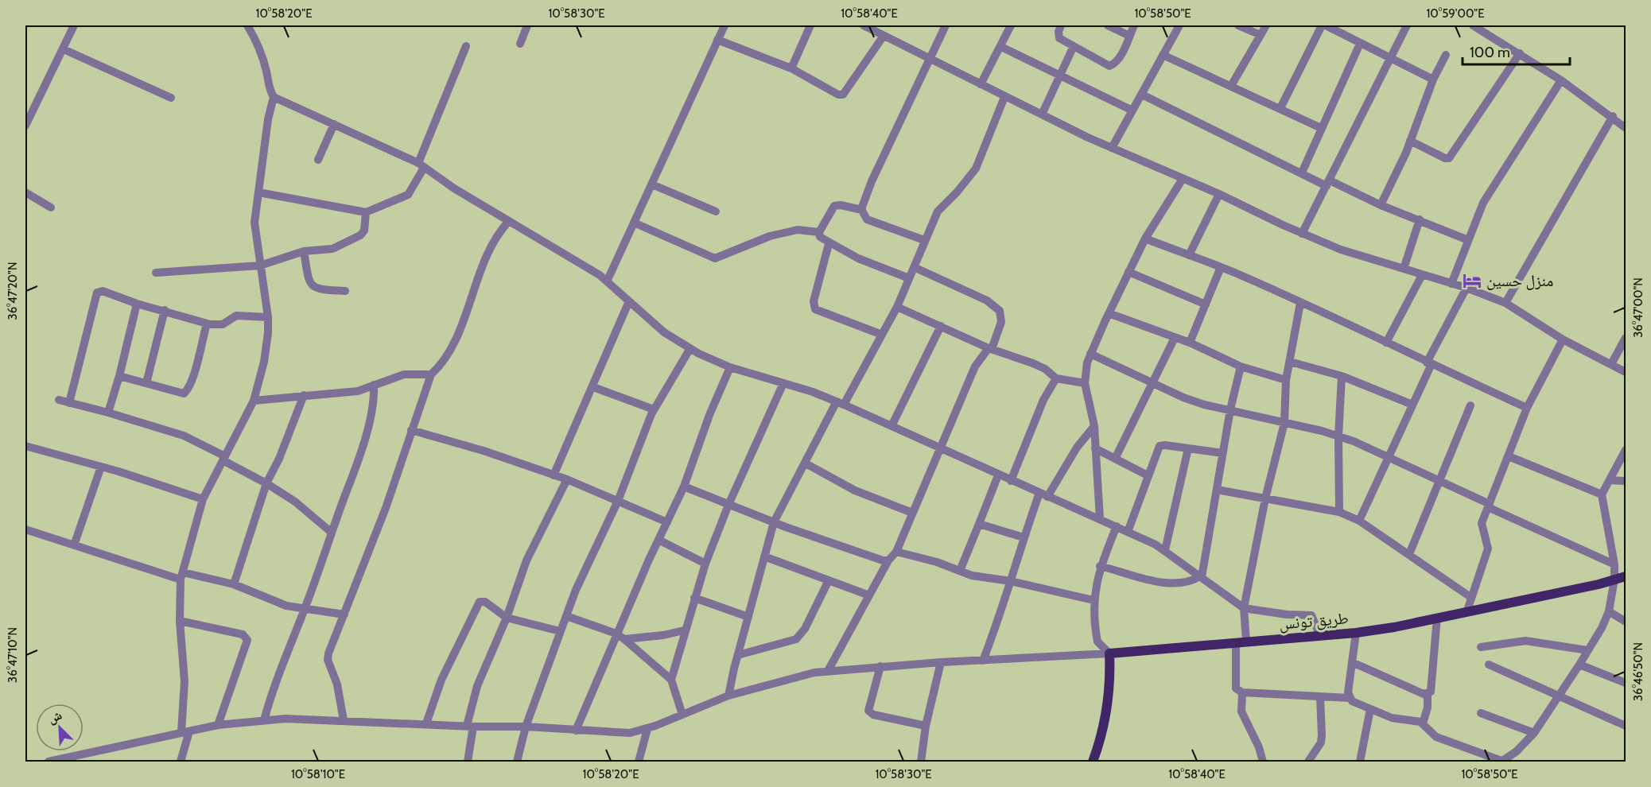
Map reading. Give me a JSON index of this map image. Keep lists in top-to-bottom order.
{
  "streets": {
    "main road": ["طريق تونس"]
  },
  "places": {
    "hotel": ["منزل حسين"]
  },
  "scale_bar": "100 m",
  "north": "top left",
  "coordinates": [
    "10°58'20\"E",
    "10°58'30\"E",
    "10°58'40\"E",
    "10°58'50\"E",
    "10°59'00\"E",
    "36°47'20\"N",
    "36°47'00\"N",
    "36°47'10\"N",
    "36°46'50\"N",
    "10°58'10\"E"
  ]
}
